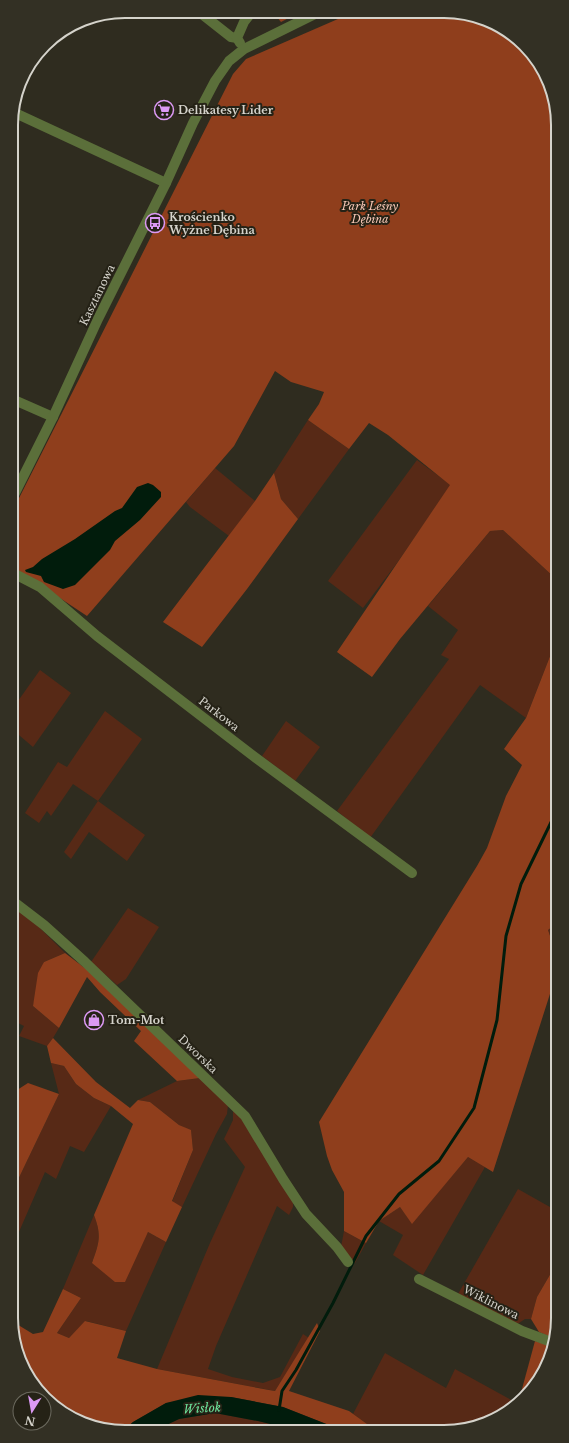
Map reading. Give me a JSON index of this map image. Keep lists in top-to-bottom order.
{
  "streets": {
    "street": [
      "Kasztanowa",
      "Parkowa",
      "Dworska",
      "Wiklinowa"
    ]
  },
  "water": ["Wisłok"],
  "parks": ["Park Leśny Dębina"],
  "places": {
    "supermarket": ["Delikatesy Lider"],
    "bus stop": ["Krościenko Wyżne Dębina"],
    "shop": ["Tom-Mot"]
  },
  "north": "bottom"
}
